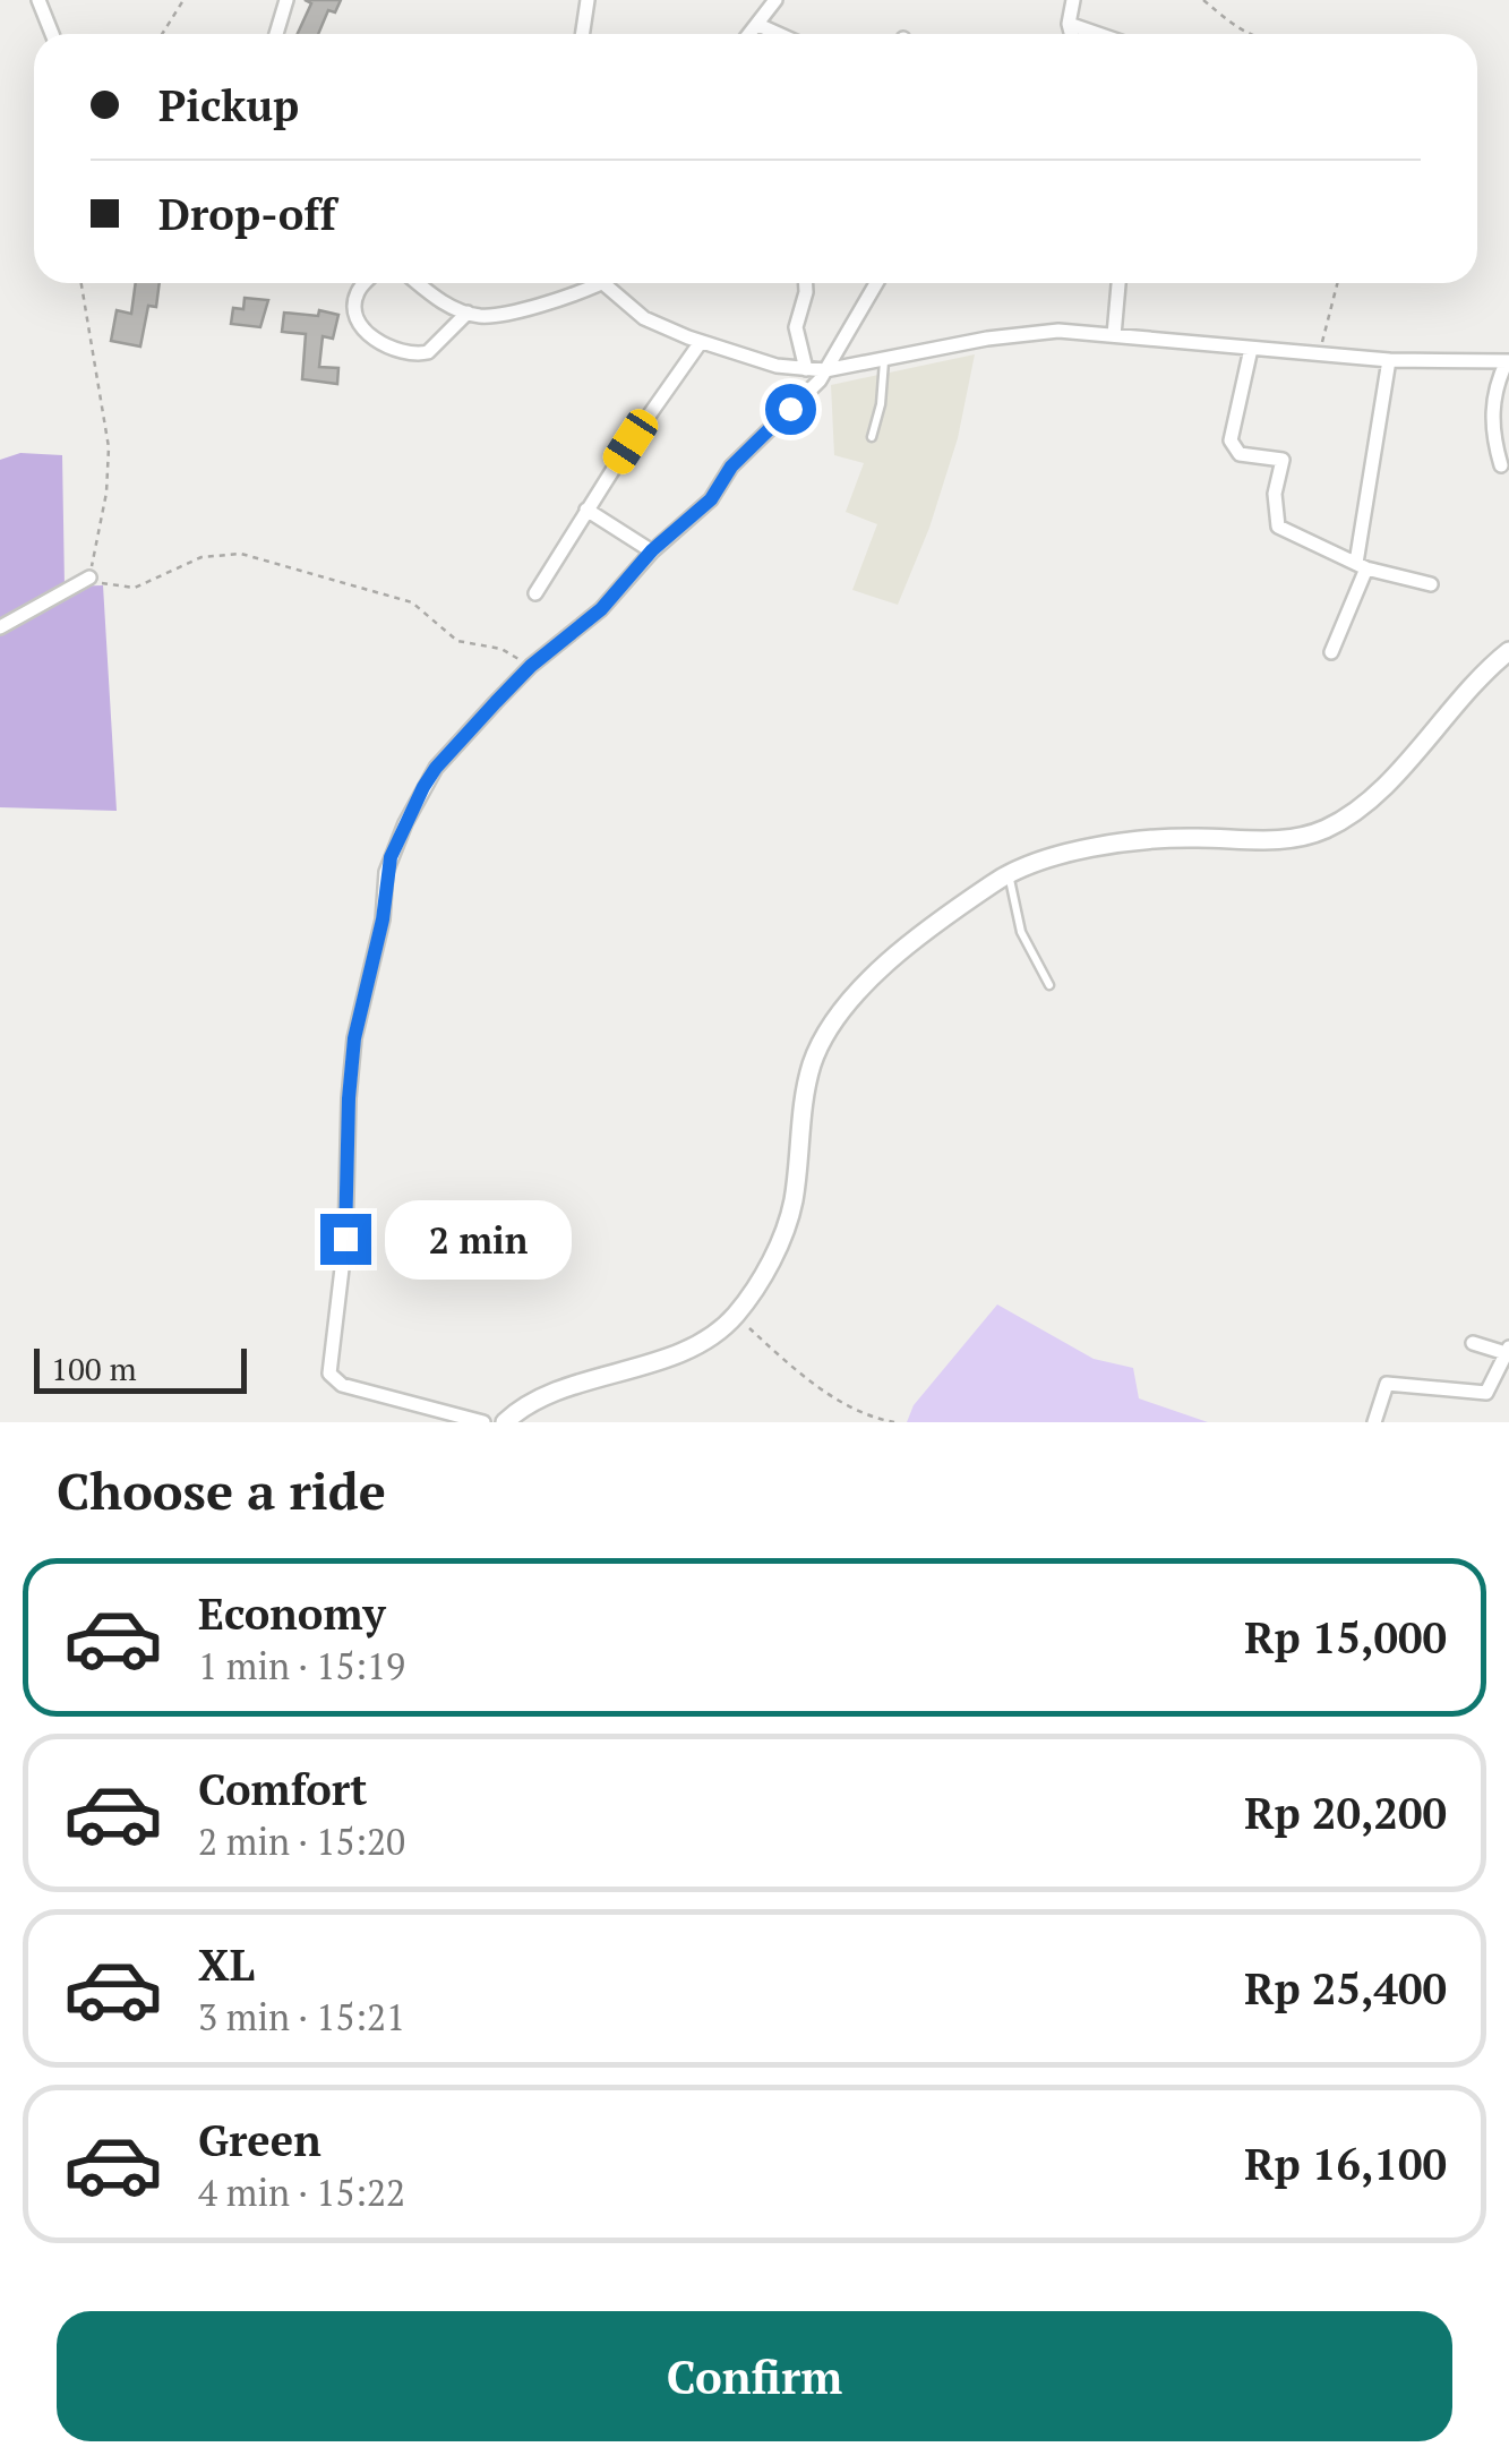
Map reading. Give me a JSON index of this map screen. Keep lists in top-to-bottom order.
{
  "scale_bar": "100 m",
  "page": {
    "banner": ["Pickup", "Drop-off"],
    "bubble": "2 min",
    "scale": "100 m",
    "heading": "Choose a ride",
    "list": [
      {
        "name": "Economy",
        "note": "1 min · 15:19",
        "value": "Rp 15,000"
      },
      {
        "name": "Comfort",
        "note": "2 min · 15:20",
        "value": "Rp 20,200"
      },
      {
        "name": "XL",
        "note": "3 min · 15:21",
        "value": "Rp 25,400"
      },
      {
        "name": "Green",
        "note": "4 min · 15:22",
        "value": "Rp 16,100"
      }
    ],
    "buttons": "Confirm"
  }
}
